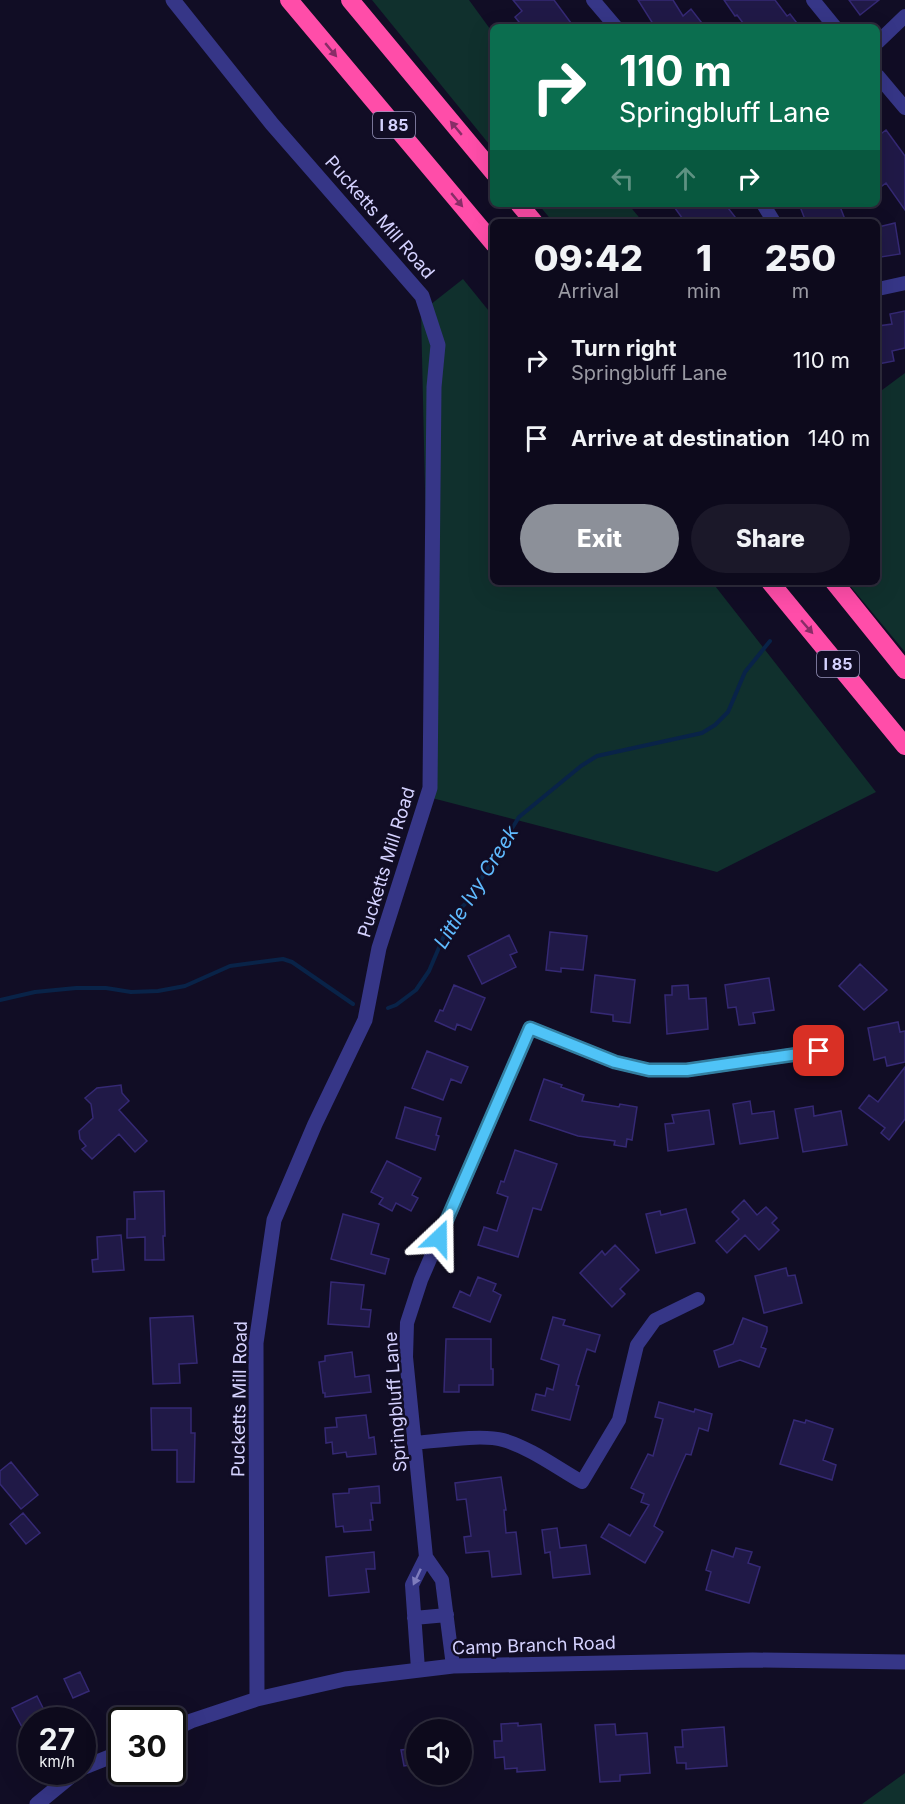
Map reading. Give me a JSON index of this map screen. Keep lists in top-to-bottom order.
{
  "streets": {
    "highway": ["I 85"],
    "street": ["Pucketts Mill Road", "Springbluff Lane", "Camp Branch Road"]
  },
  "crossings": [
    ["Pucketts Mill Road", "Camp Branch Road"],
    ["Springbluff Lane", "Camp Branch Road"]
  ],
  "water": ["Little Ivy Creek"],
  "page": {
    "turn": ["110 m", "Springbluff Lane"],
    "eta": [
      "09:42",
      "Arrival",
      "1",
      "min",
      "250",
      "m"
    ],
    "list": [
      {
        "name": "Turn right",
        "note": "Springbluff Lane",
        "value": "110 m"
      },
      {
        "name": "Arrive at destination",
        "value": "140 m"
      }
    ],
    "buttons": ["Exit", "Share"],
    "speed": "27 km/h",
    "limit": "30"
  }
}
